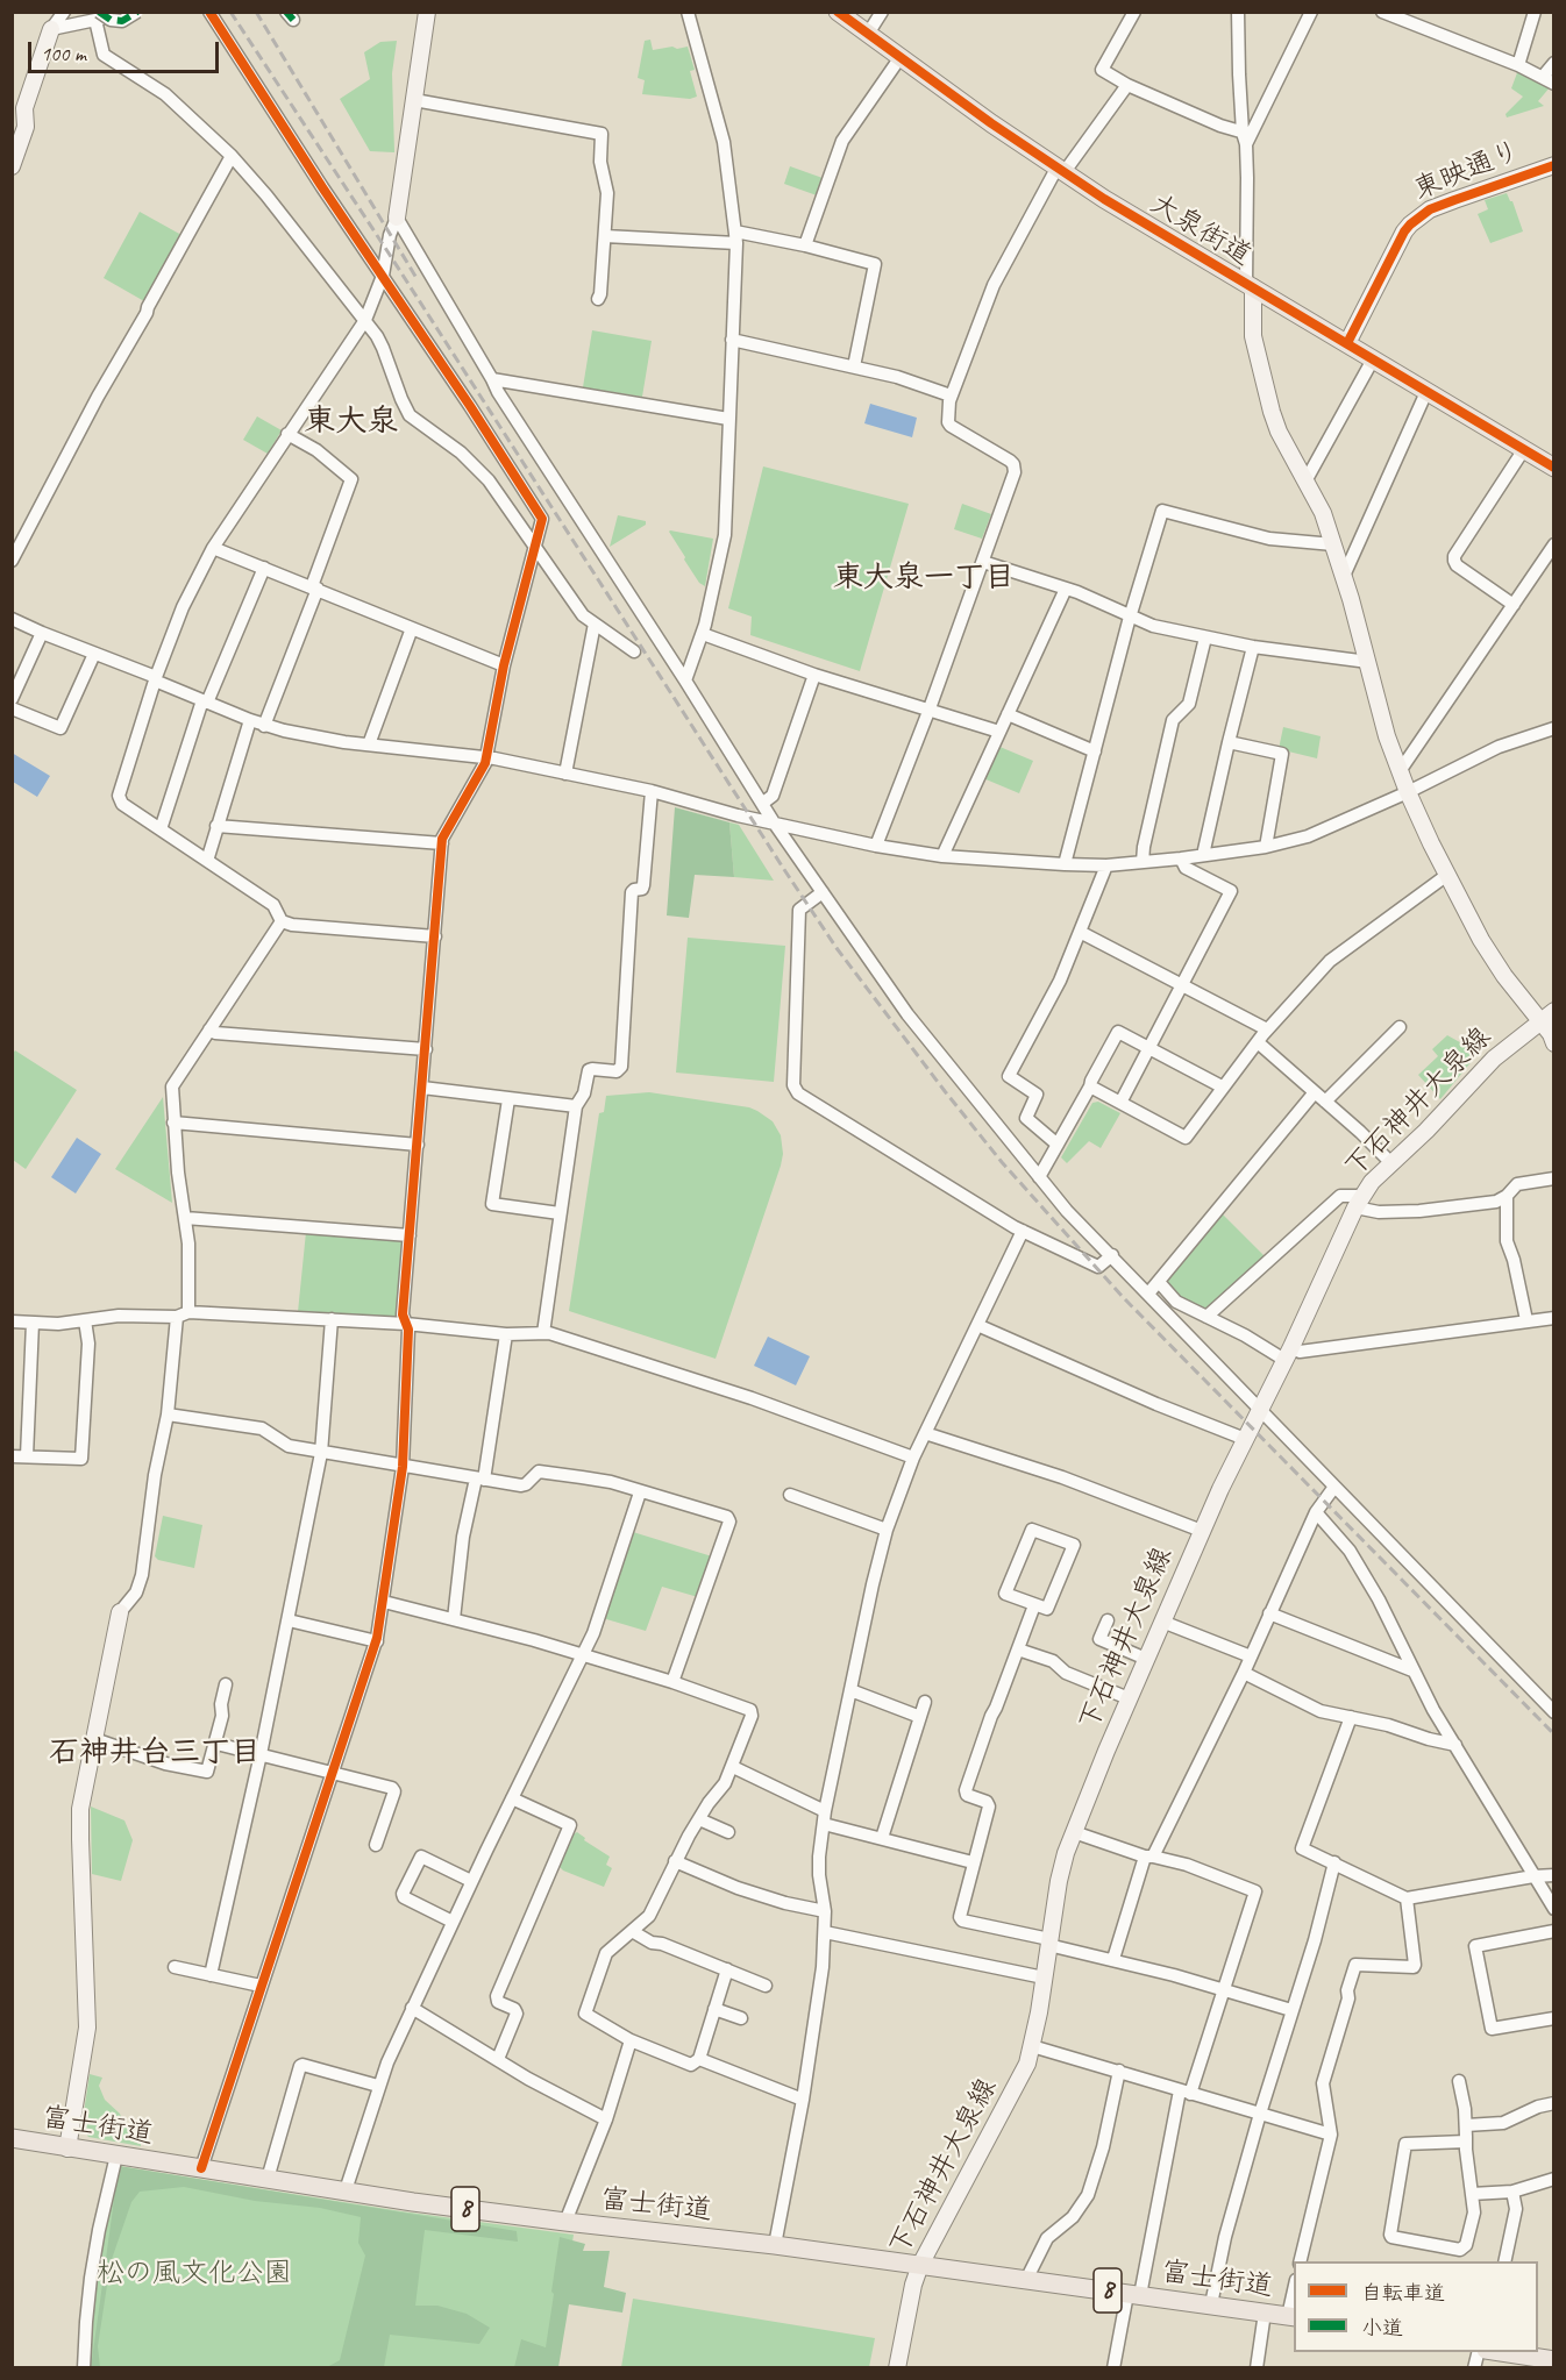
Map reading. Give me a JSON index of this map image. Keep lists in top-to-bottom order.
{
  "streets": {
    "main road": ["大泉街道", "富士街道", "8"],
    "street": ["東映通り", "下石神井大泉線"]
  },
  "crossings": [
    ["東映通り", "大泉街道"],
    ["下石神井大泉線", "富士街道"]
  ],
  "districts": ["東大泉", "東大泉一丁目", "石神井台三丁目"],
  "parks": ["松の風文化公園"],
  "legend": ["自転車道", "小道"],
  "scale_bar": "100 m"
}
